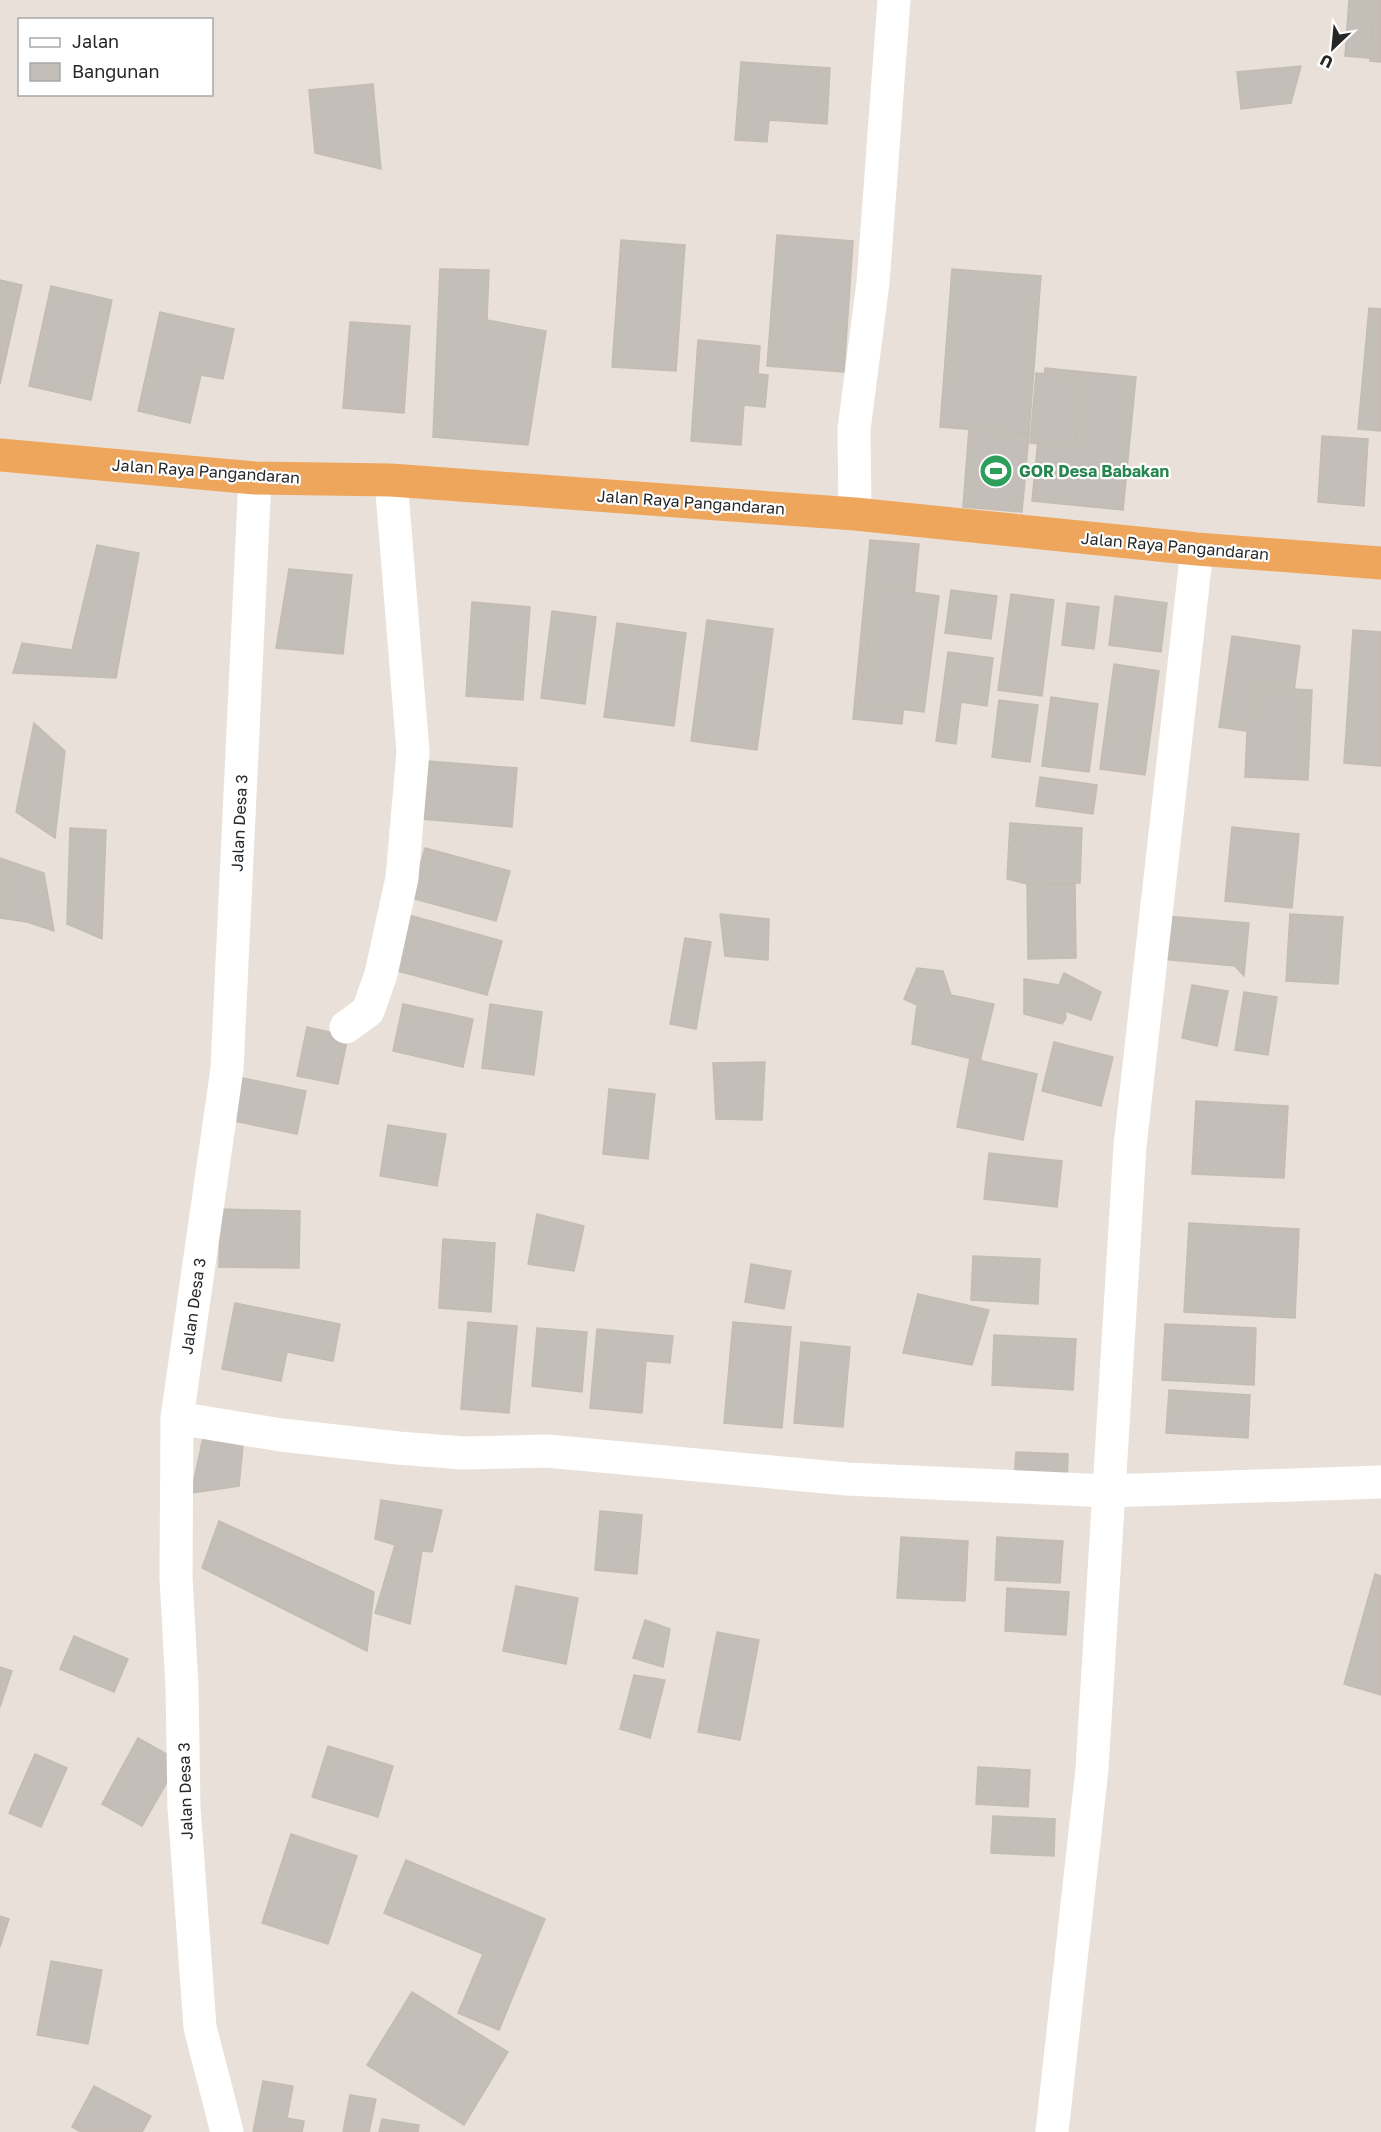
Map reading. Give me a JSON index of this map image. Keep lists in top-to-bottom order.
{
  "streets": {
    "highway": ["Jalan Raya Pangandaran"],
    "street": ["Jalan Desa 3"]
  },
  "crossings": [
    ["Jalan Raya Pangandaran", "Jalan Desa 3"]
  ],
  "places": {
    "sports": ["GOR Desa Babakan"]
  },
  "legend": ["Jalan", "Bangunan"],
  "north": "bottom left"
}
